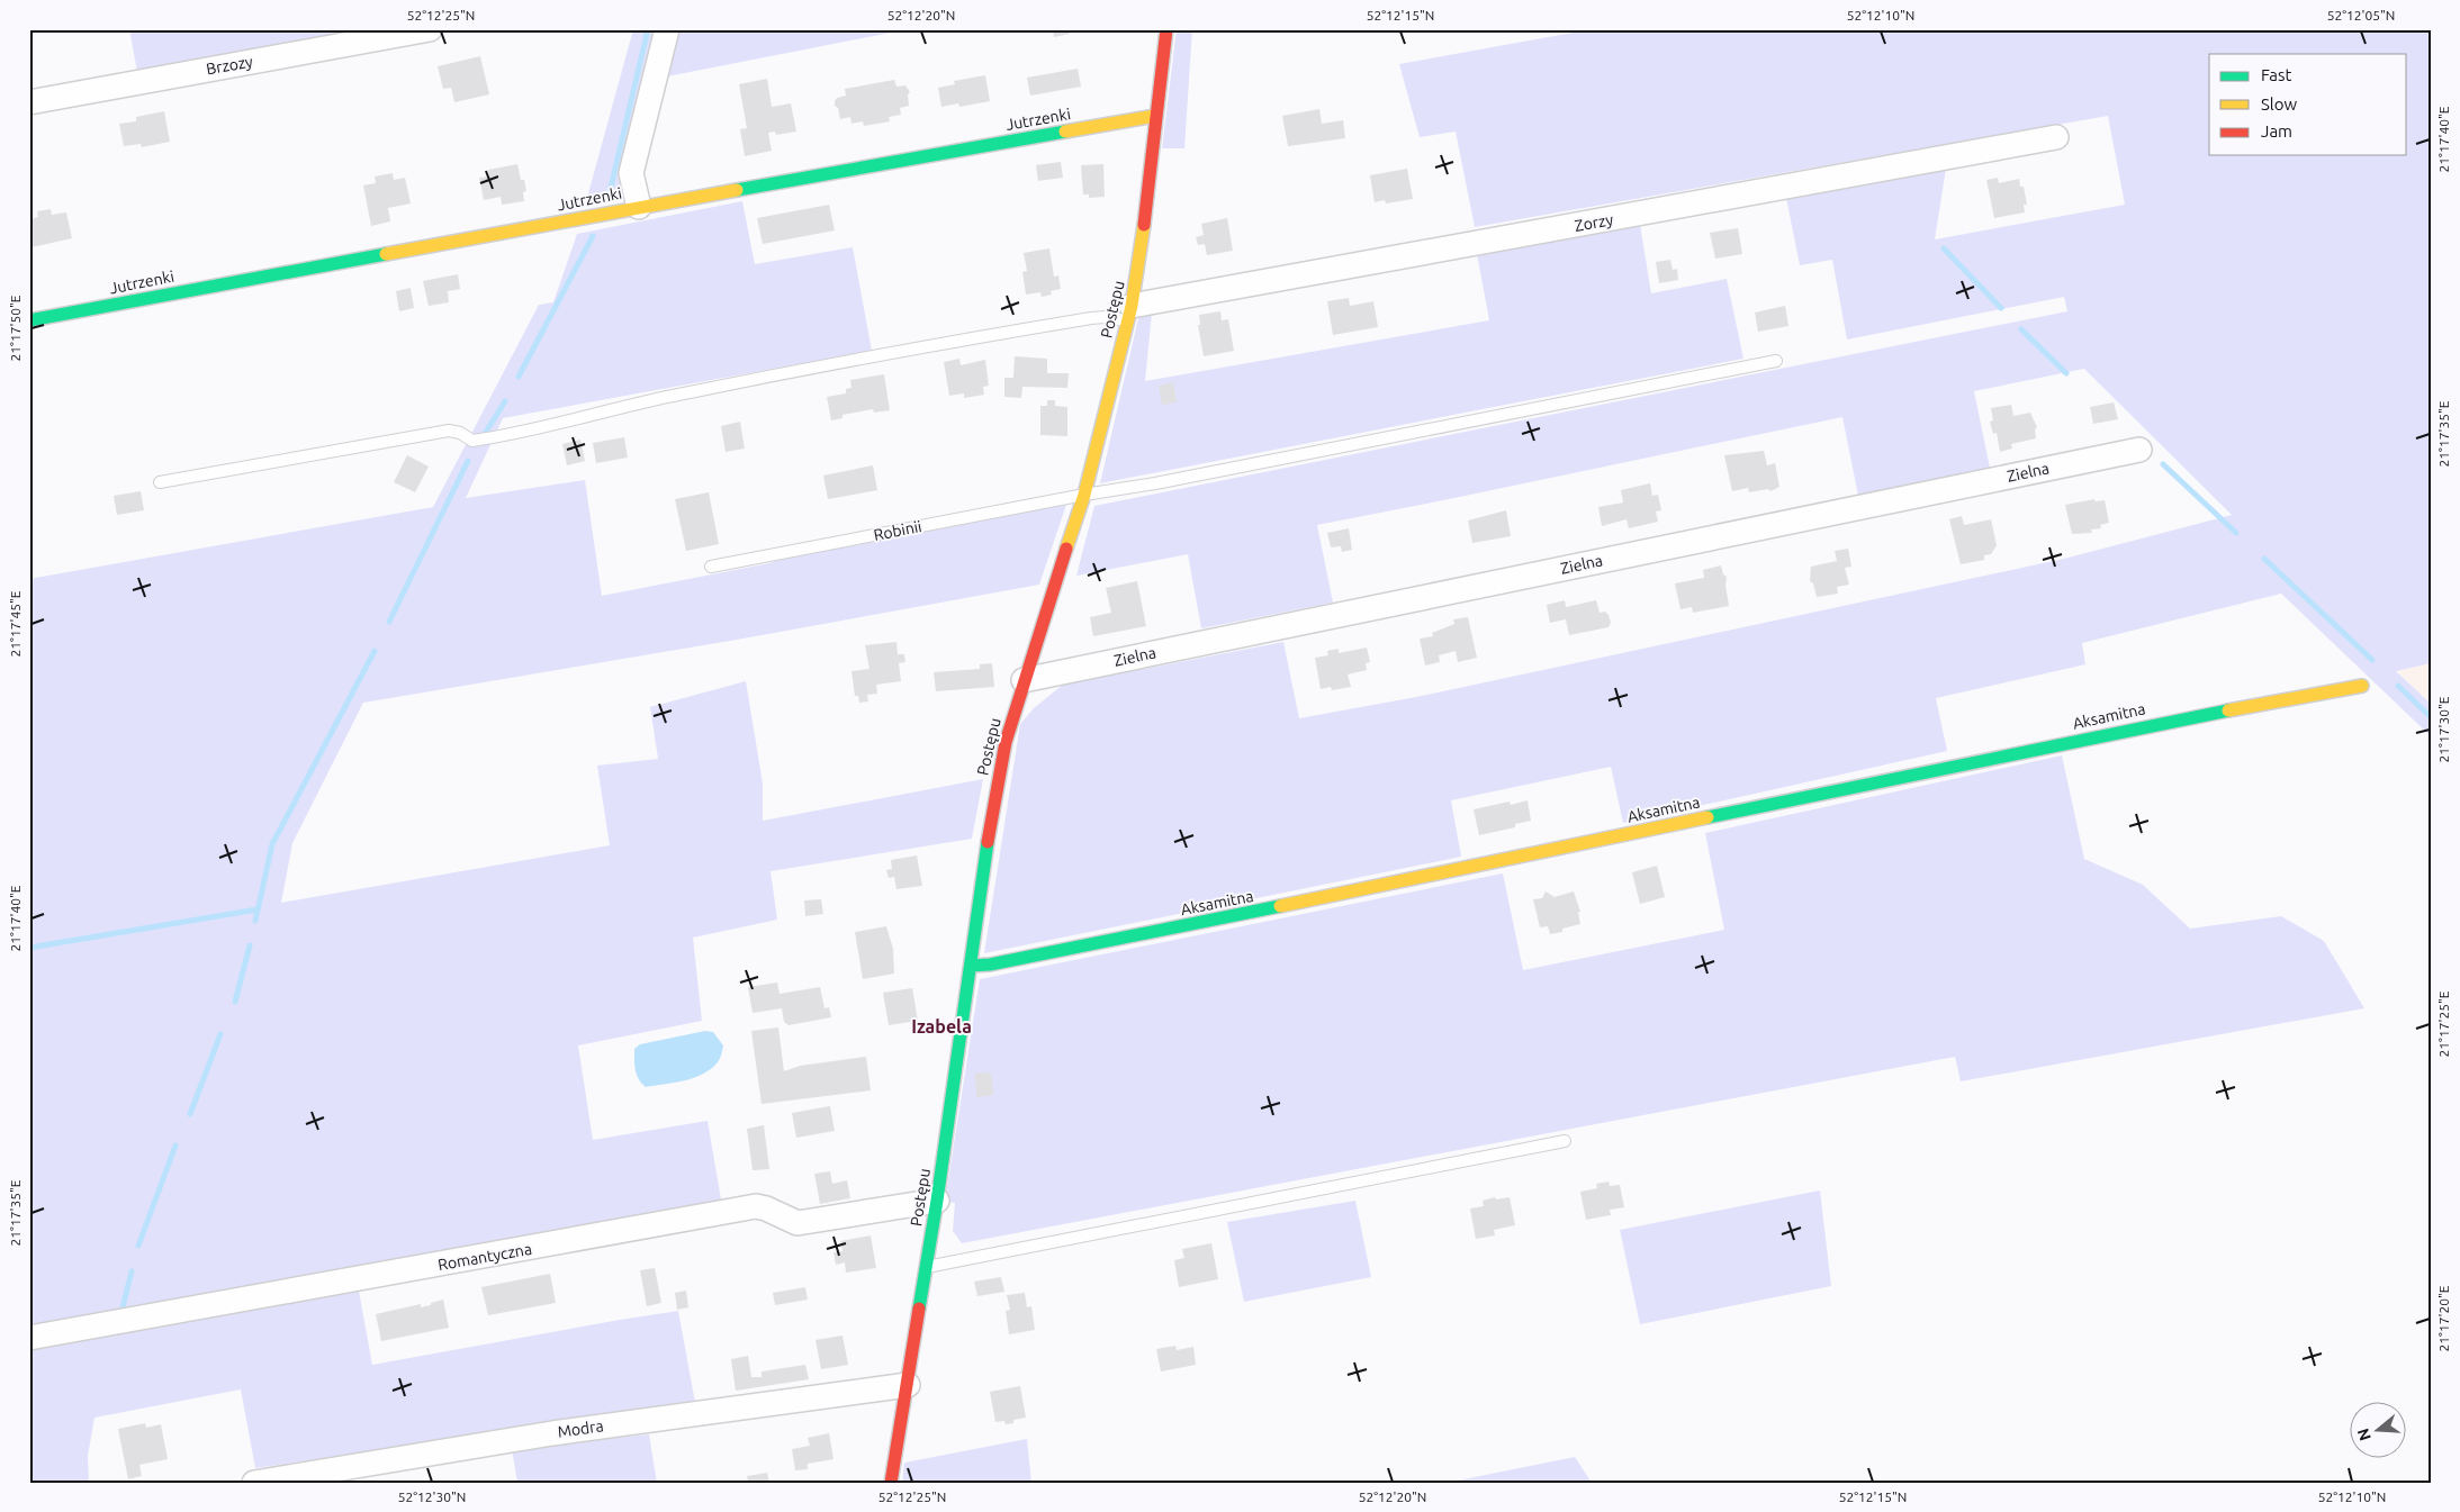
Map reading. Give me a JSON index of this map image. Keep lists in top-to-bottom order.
{
  "streets": {
    "street": [
      "Brzozy",
      "Jutrzenki",
      "Zorzy",
      "Postępu",
      "Zielna",
      "Aksamitna",
      "Romantyczna",
      "Modra"
    ],
    "lane": ["Robinii"]
  },
  "crossings": [
    ["Jutrzenki", "Postępu"],
    ["Zorzy", "Postępu"],
    ["Postępu", "Zielna"],
    ["Postępu", "Robinii"],
    ["Postępu", "Aksamitna"],
    ["Postępu", "Romantyczna"],
    ["Postępu", "Modra"]
  ],
  "districts": ["Izabela"],
  "legend": ["Fast", "Slow", "Jam"],
  "north": "left",
  "coordinates": [
    "52°12'25\"N",
    "52°12'20\"N",
    "52°12'15\"N",
    "52°12'10\"N",
    "52°12'05\"N",
    "21°17'40\"E",
    "21°17'50\"E",
    "21°17'35\"E",
    "21°17'45\"E",
    "21°17'30\"E",
    "21°17'25\"E",
    "21°17'20\"E",
    "52°12'30\"N"
  ]
}
